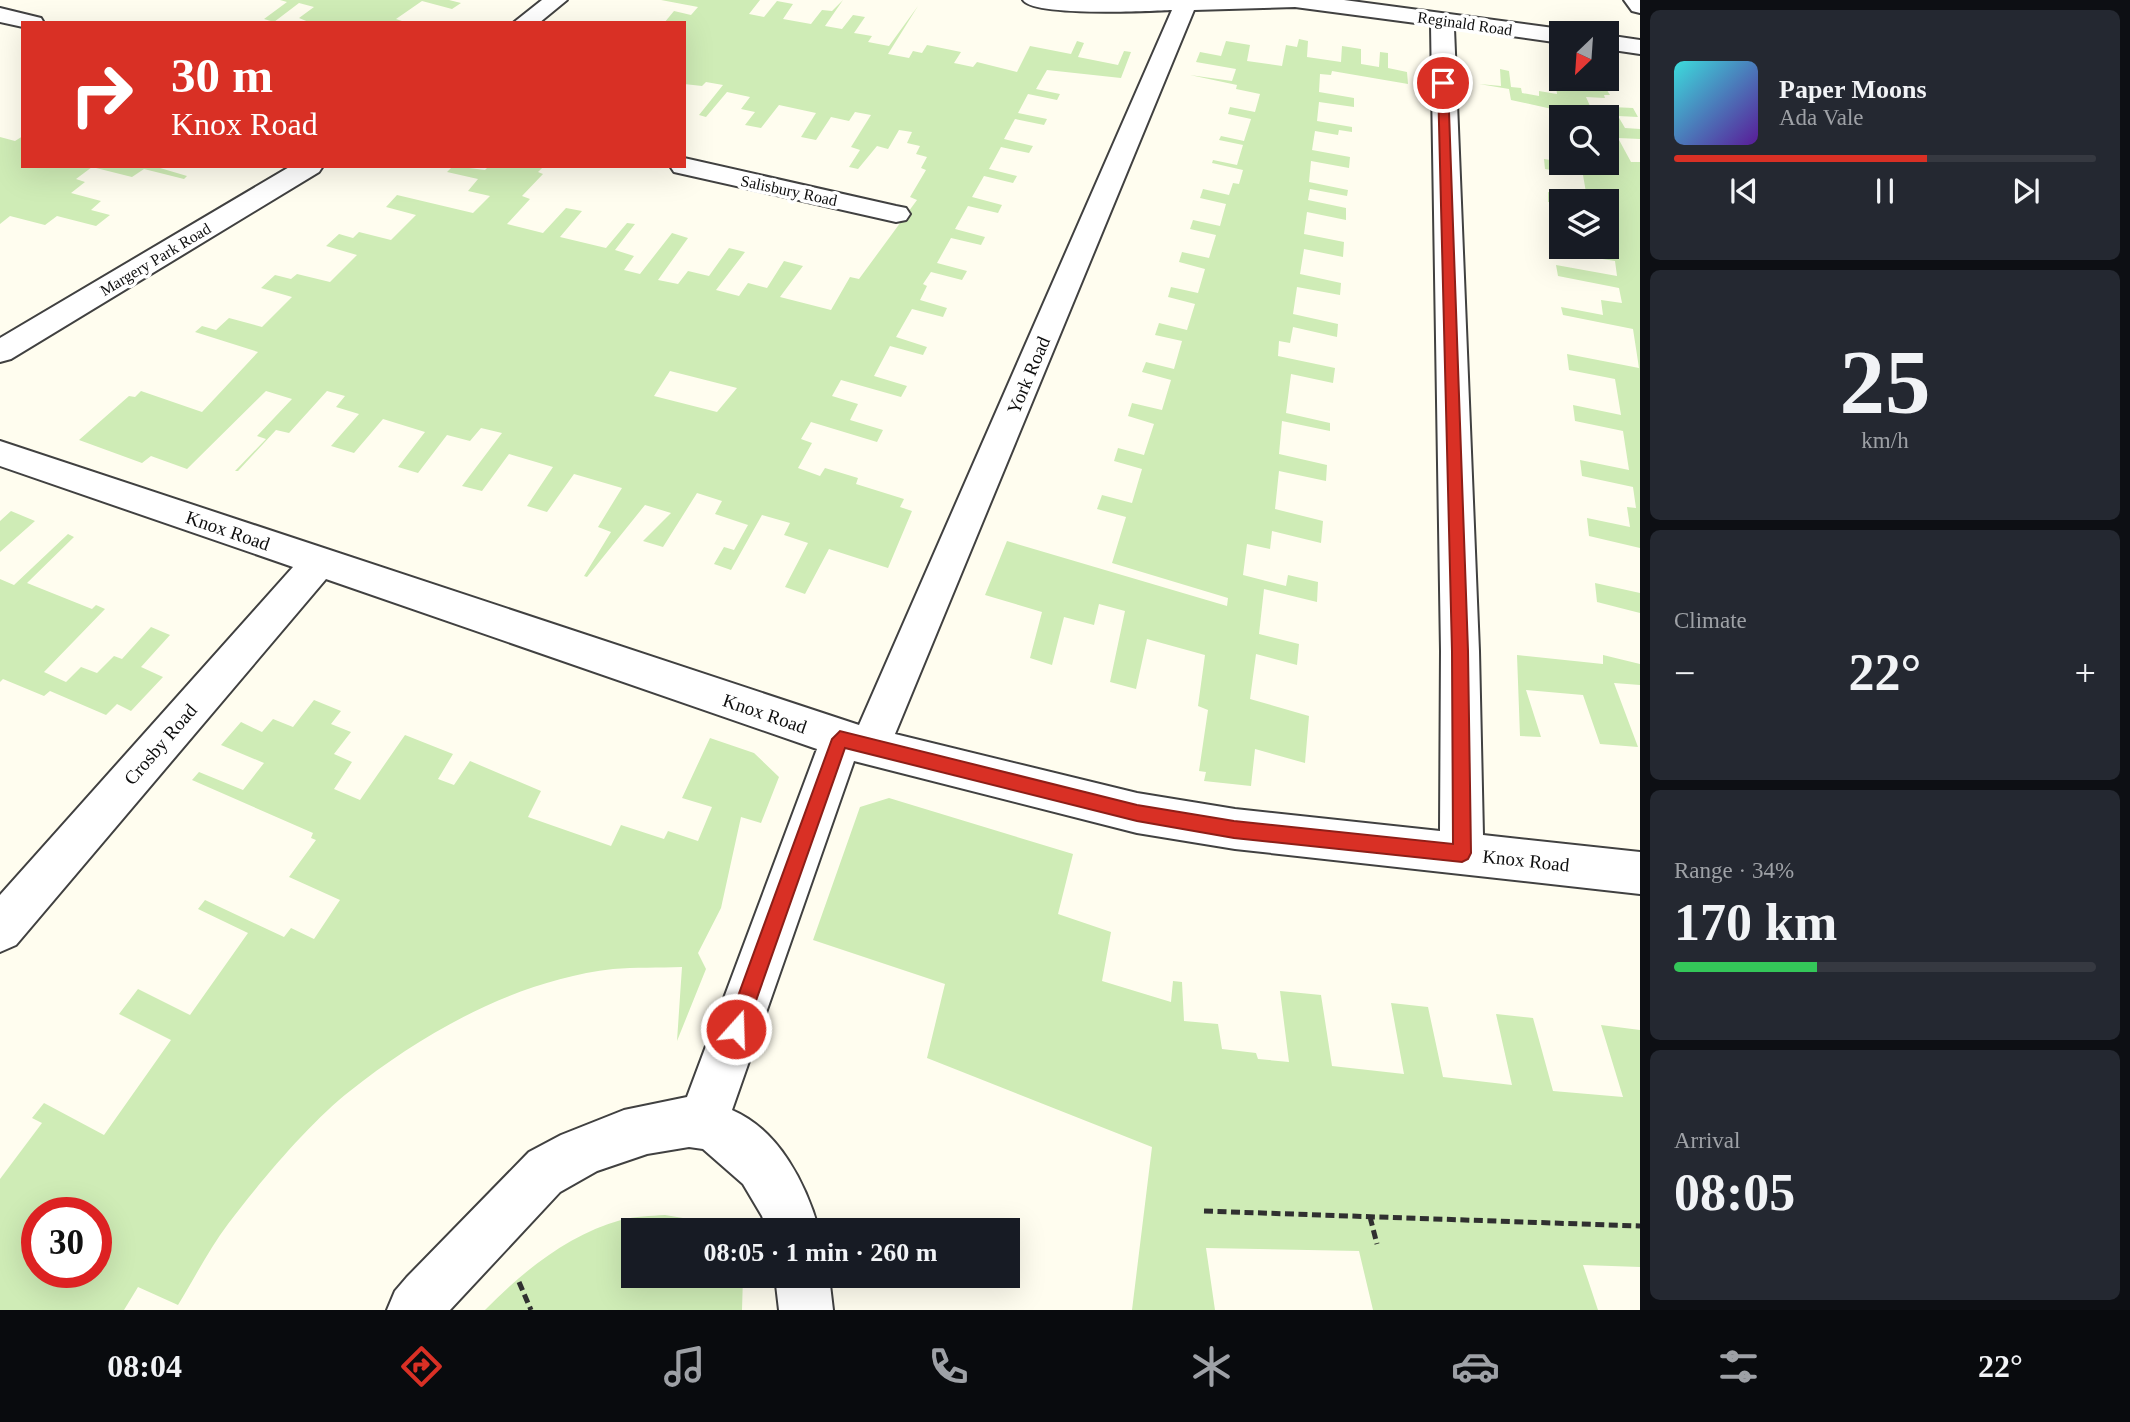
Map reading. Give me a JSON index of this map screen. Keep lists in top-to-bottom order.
{
  "streets": {
    "street": [
      "Reginald Road",
      "Salisbury Road",
      "Margery Park Road",
      "York Road",
      "Knox Road",
      "Crosby Road"
    ]
  },
  "crossings": [
    ["Reginald Road", "York Road"],
    ["York Road", "Knox Road"],
    ["Knox Road", "Crosby Road"]
  ],
  "north": "bottom left",
  "page": {
    "turn": ["30 m", "Knox Road"],
    "song": ["Paper Moons", "Ada Vale"],
    "tile": [
      ["25", "km/h"],
      "Climate",
      ["Range · 34%", "170 km"],
      ["Arrival", "08:05"]
    ],
    "heat": ["−", "22°", "+"],
    "limit": "30",
    "trip": "08:05 · 1 min · 260 m",
    "tabs": ["08:04", "22°"]
  }
}
